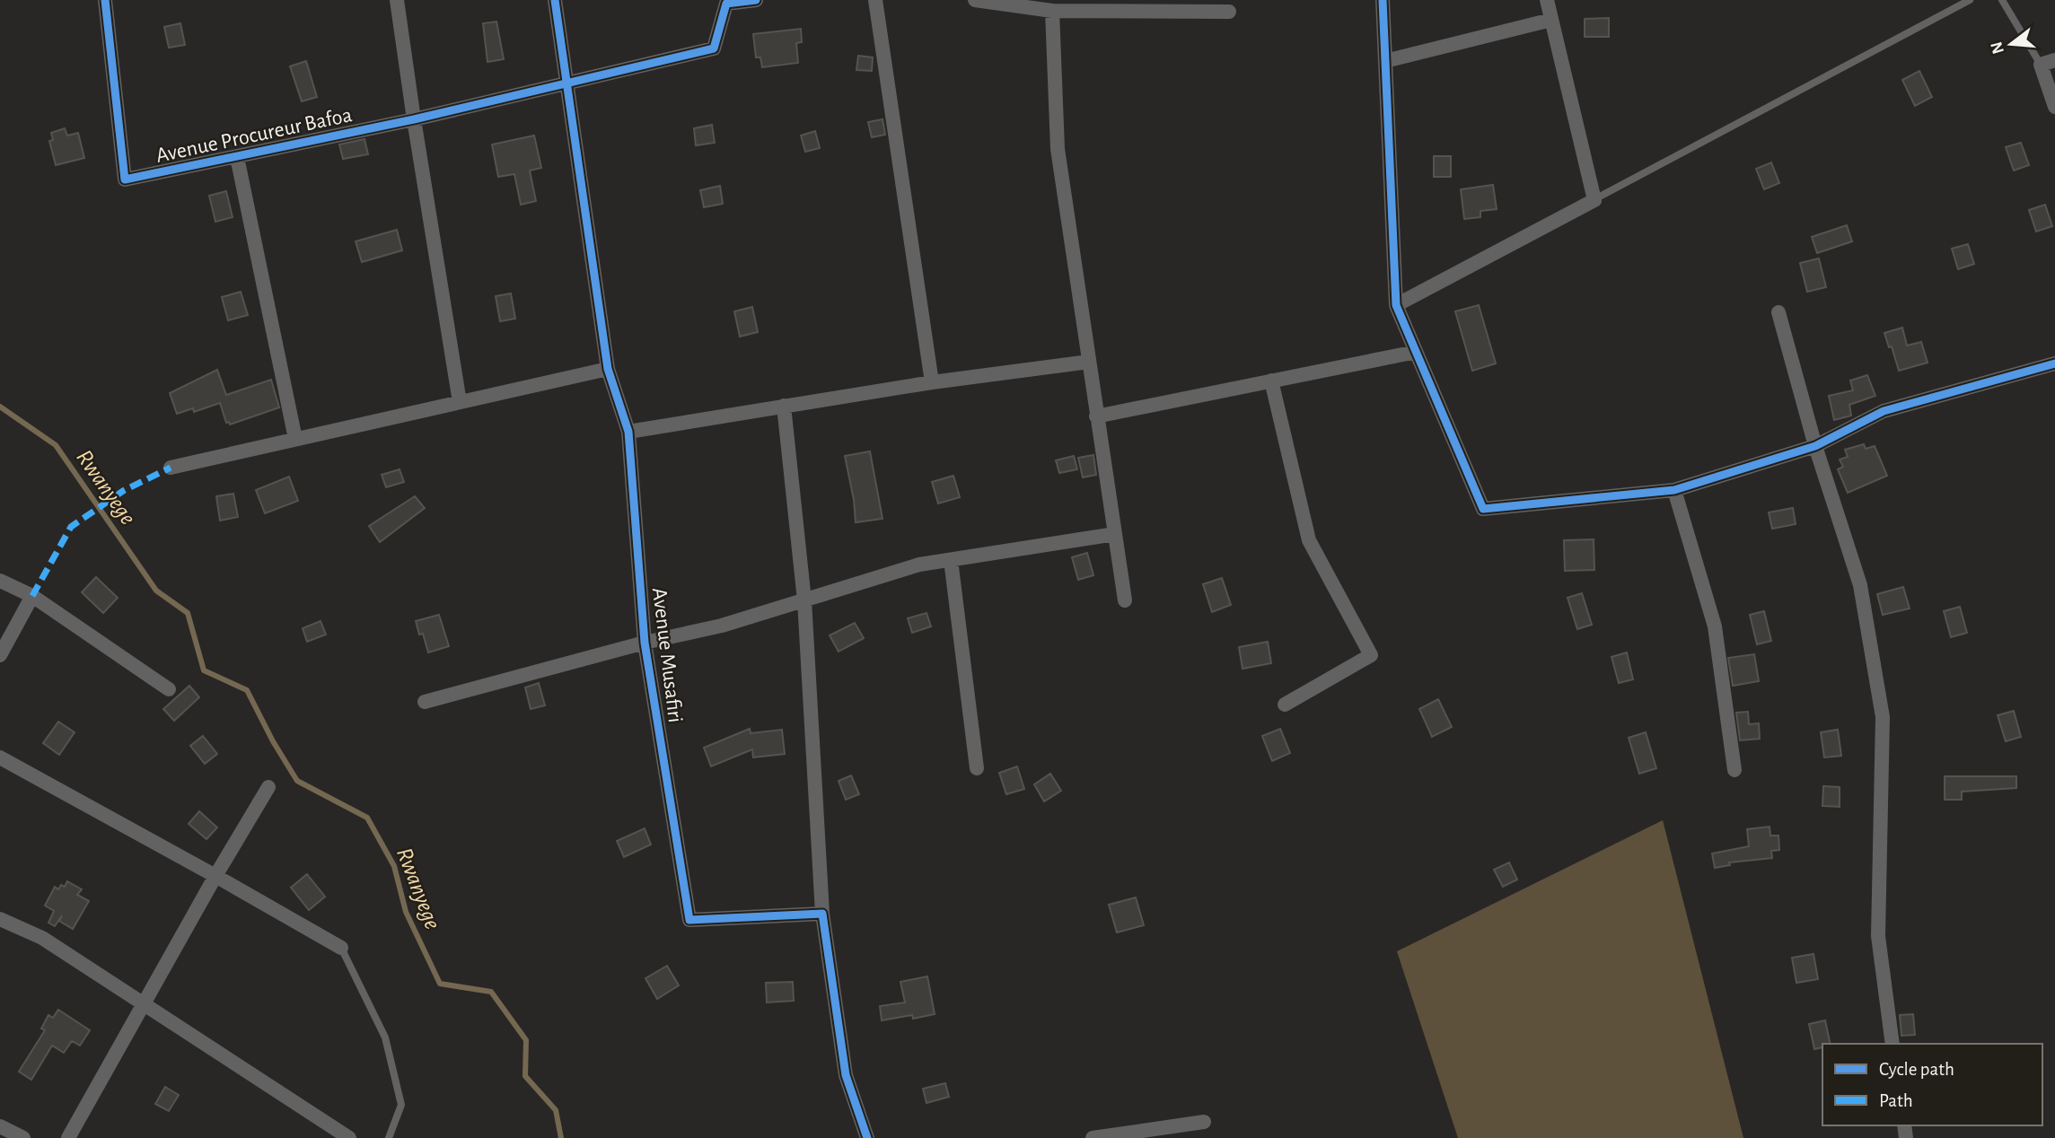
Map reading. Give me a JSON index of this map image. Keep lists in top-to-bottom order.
{
  "streets": {
    "street": ["Avenue Procureur Bafoa", "Avenue Musafiri"]
  },
  "crossings": [
    ["Avenue Procureur Bafoa", "Avenue Musafiri"]
  ],
  "water": ["Rwanyege"],
  "legend": ["Cycle path", "Path"],
  "north": "left"
}
